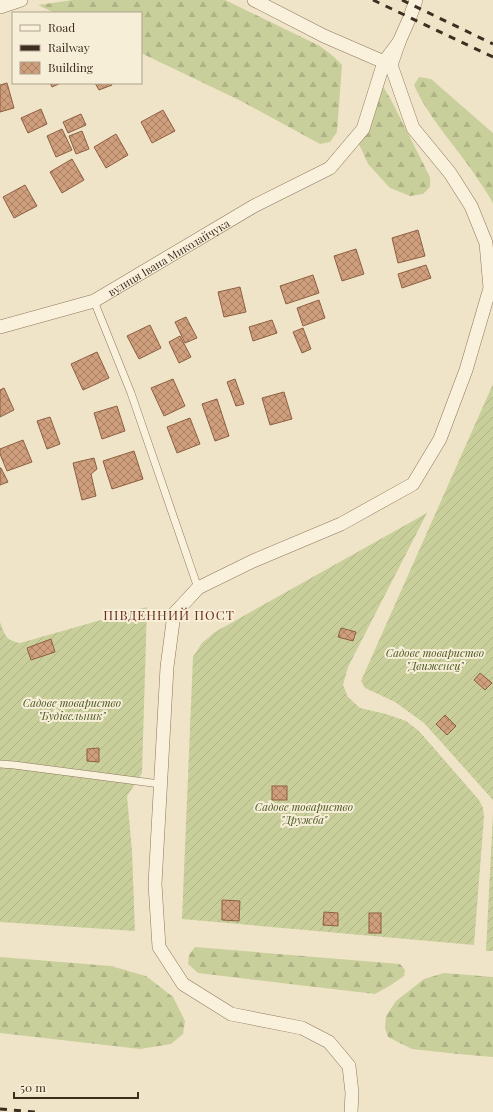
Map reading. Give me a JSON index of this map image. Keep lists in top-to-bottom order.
{
  "streets": {
    "street": ["вулиця Івана Миколайчука"]
  },
  "districts": ["ПІВДЕННИЙ ПОСТ"],
  "parks": ["Садове товариство \"Движенец\"", "Садове товариство \"Будівельник\"", "Садове товариство \"Дружба\""],
  "legend": ["Road", "Railway", "Building"],
  "scale_bar": "50 m"
}
